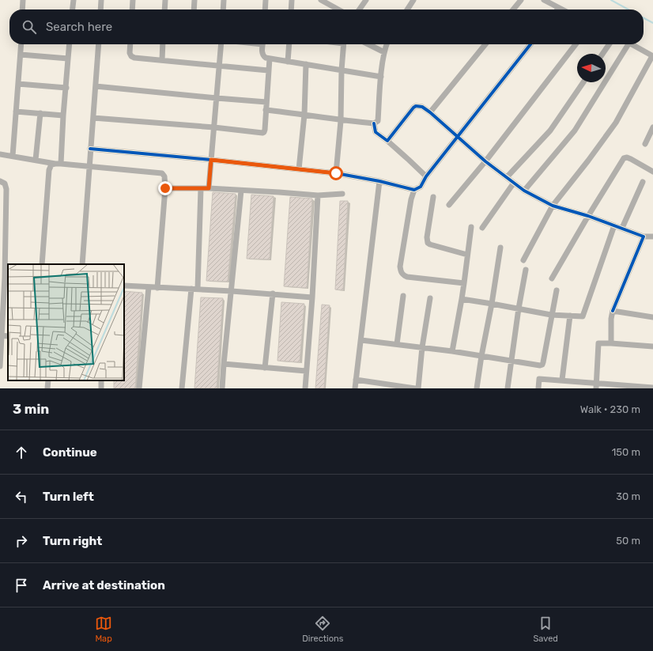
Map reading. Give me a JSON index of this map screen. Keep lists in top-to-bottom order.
{
  "north": "left",
  "page": {
    "search": "Search here",
    "heading": ["3 min", "Walk · 230 m"],
    "list": [
      ["Continue", "150 m"],
      ["Turn left", "30 m"],
      ["Turn right", "50 m"],
      "Arrive at destination"
    ],
    "nav": ["Map", "Directions", "Saved"]
  }
}
